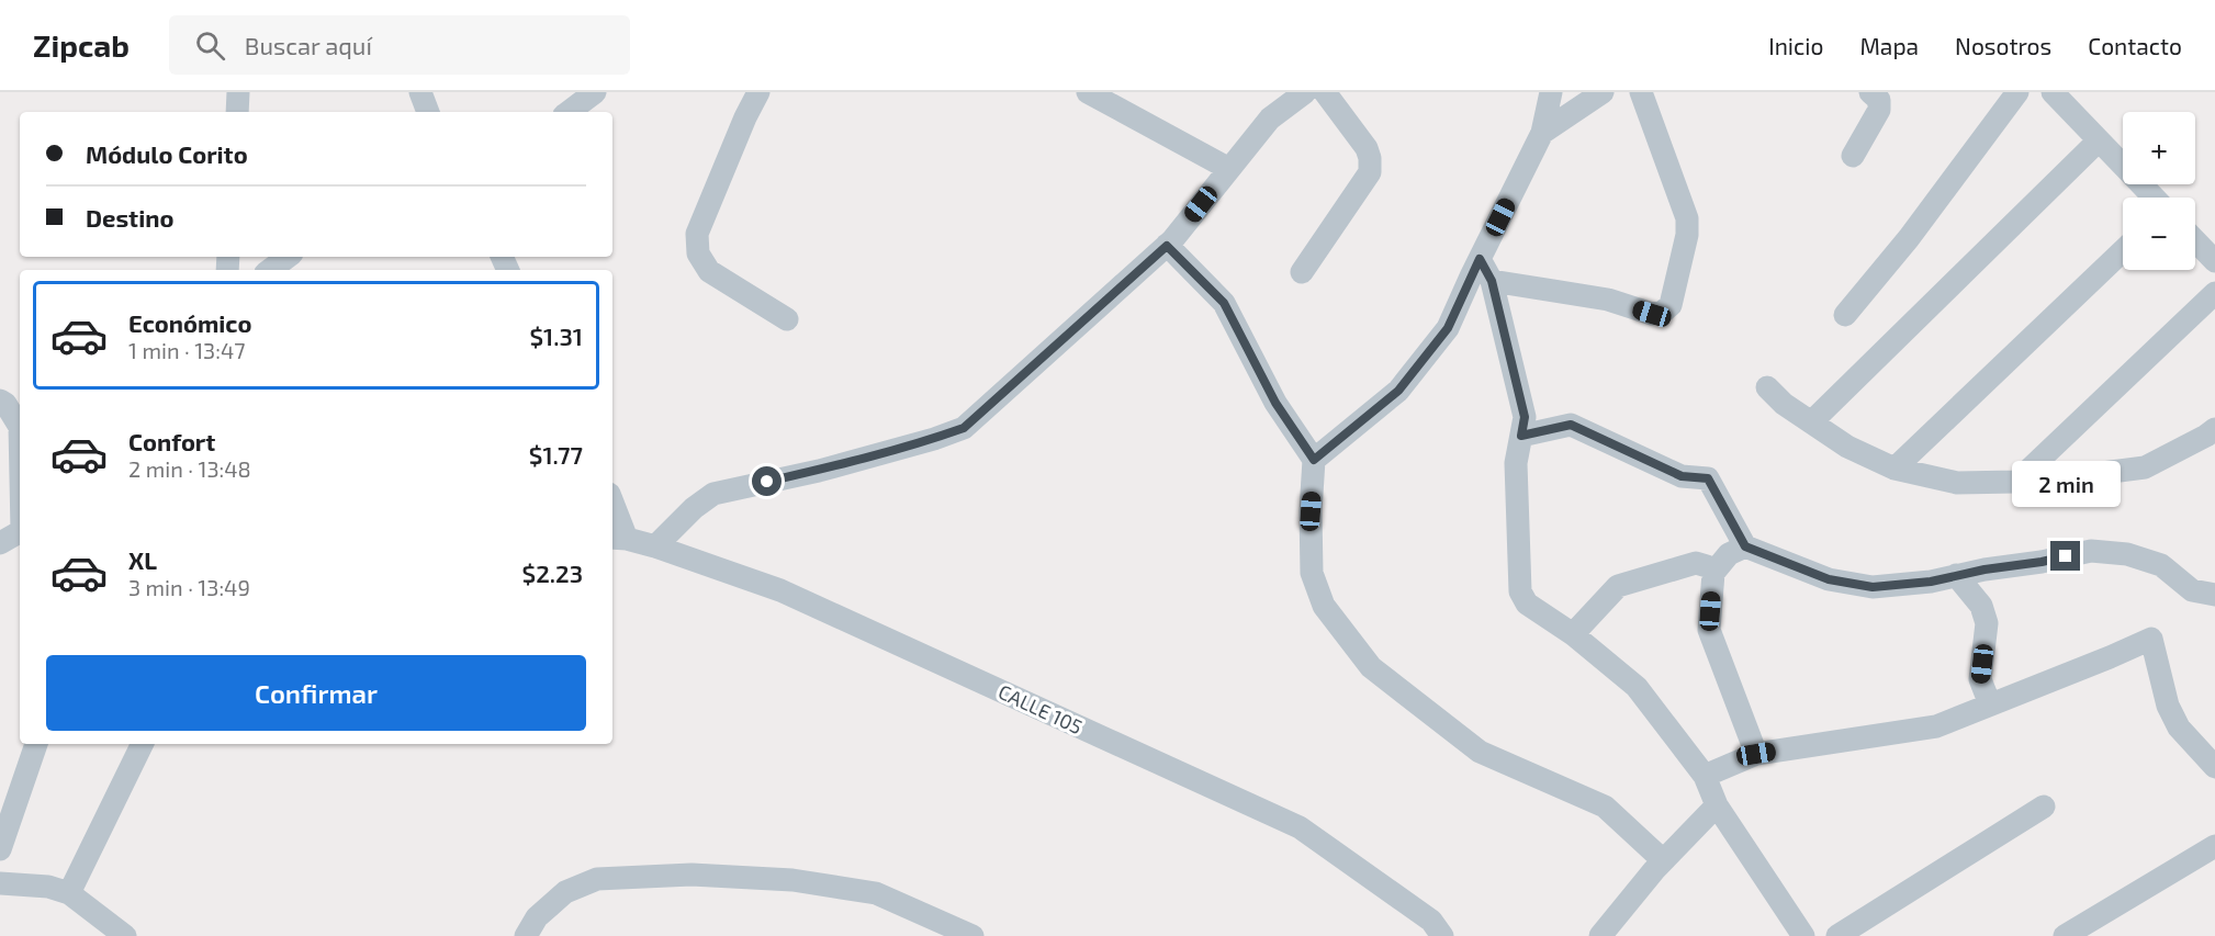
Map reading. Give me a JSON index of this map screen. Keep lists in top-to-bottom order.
{
  "streets": {
    "street": ["CALLE 105"]
  },
  "page": {
    "header": "Zipcab",
    "search": "Buscar aquí",
    "nav": [
      "Inicio",
      "Mapa",
      "Nosotros",
      "Contacto"
    ],
    "map_buttons": ["+", "−"],
    "banner": ["Módulo Corito", "Destino"],
    "list": [
      {
        "name": "Económico",
        "note": "1 min · 13:47",
        "value": "$1.31"
      },
      {
        "name": "Confort",
        "note": "2 min · 13:48",
        "value": "$1.77"
      },
      {
        "name": "XL",
        "note": "3 min · 13:49",
        "value": "$2.23"
      }
    ],
    "bubble": "2 min",
    "buttons": "Confirmar"
  }
}
